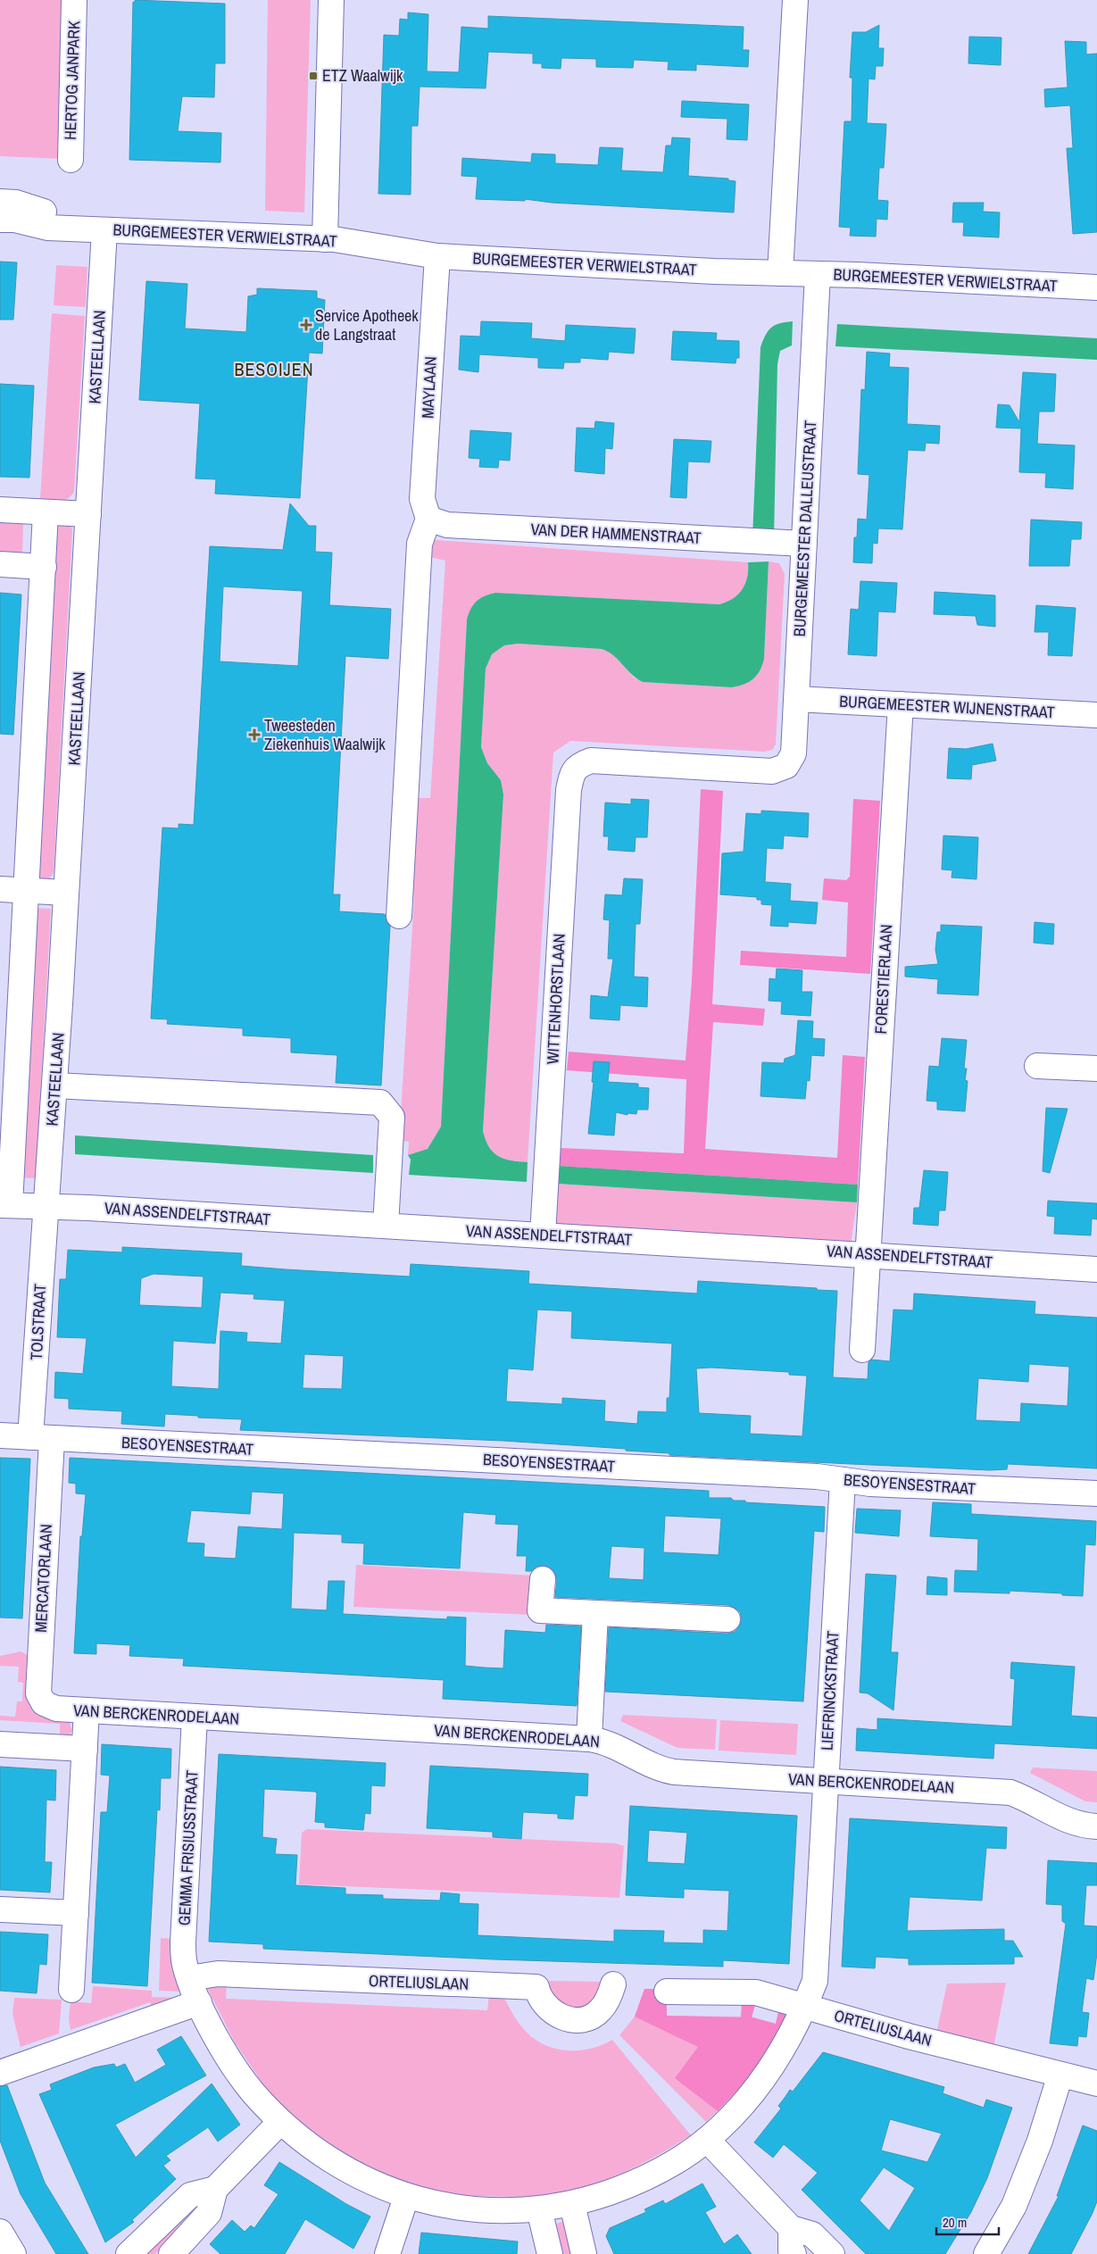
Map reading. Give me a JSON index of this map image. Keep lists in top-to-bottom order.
{
  "streets": {
    "street": [
      "HERTOG JANPARK",
      "BURGEMEESTER VERWIELSTRAAT",
      "KASTEELLAAN",
      "MAYLAAN",
      "BURGEMEESTER DALLEUSTRAAT",
      "VAN DER HAMMENSTRAAT",
      "BURGEMEESTER WIJNENSTRAAT",
      "FORESTIERLAAN",
      "WITTENHORSTLAAN",
      "VAN ASSENDELFTSTRAAT",
      "TOLSTRAAT",
      "BESOYENSESTRAAT",
      "MERCATORLAAN",
      "LIEFRINCKSTRAAT",
      "VAN BERCKENRODELAAN",
      "GEMMA FRISIUSSTRAAT",
      "ORTELIUSLAAN"
    ]
  },
  "crossings": [
    ["BURGEMEESTER VERWIELSTRAAT", "KASTEELLAAN"],
    ["BURGEMEESTER VERWIELSTRAAT", "MAYLAAN"],
    ["BURGEMEESTER VERWIELSTRAAT", "BURGEMEESTER DALLEUSTRAAT"],
    ["KASTEELLAAN", "VAN ASSENDELFTSTRAAT"],
    ["KASTEELLAAN", "TOLSTRAAT"],
    ["MAYLAAN", "VAN DER HAMMENSTRAAT"],
    ["BURGEMEESTER DALLEUSTRAAT", "VAN DER HAMMENSTRAAT"],
    ["BURGEMEESTER DALLEUSTRAAT", "BURGEMEESTER WIJNENSTRAAT"],
    ["BURGEMEESTER DALLEUSTRAAT", "WITTENHORSTLAAN"],
    ["BURGEMEESTER WIJNENSTRAAT", "FORESTIERLAAN"],
    ["FORESTIERLAAN", "VAN ASSENDELFTSTRAAT"],
    ["WITTENHORSTLAAN", "VAN ASSENDELFTSTRAAT"],
    ["VAN ASSENDELFTSTRAAT", "TOLSTRAAT"],
    ["TOLSTRAAT", "BESOYENSESTRAAT"],
    ["TOLSTRAAT", "MERCATORLAAN"],
    ["BESOYENSESTRAAT", "MERCATORLAAN"],
    ["BESOYENSESTRAAT", "LIEFRINCKSTRAAT"],
    ["MERCATORLAAN", "VAN BERCKENRODELAAN"],
    ["LIEFRINCKSTRAAT", "VAN BERCKENRODELAAN"],
    ["LIEFRINCKSTRAAT", "GEMMA FRISIUSSTRAAT"],
    ["LIEFRINCKSTRAAT", "ORTELIUSLAAN"],
    ["VAN BERCKENRODELAAN", "GEMMA FRISIUSSTRAAT"],
    ["GEMMA FRISIUSSTRAAT", "ORTELIUSLAAN"]
  ],
  "districts": ["BESOIJEN"],
  "places": {
    "transit": ["ETZ Waalwijk"],
    "health": ["Service Apotheek de Langstraat", "Tweesteden Ziekenhuis Waalwijk"]
  },
  "scale_bar": "20 m"
}
